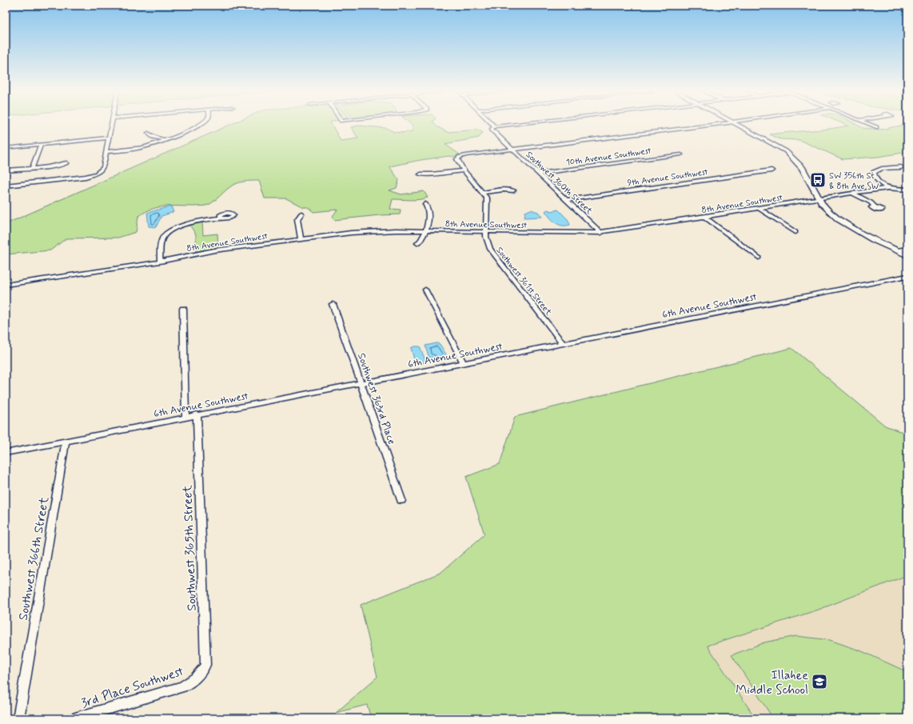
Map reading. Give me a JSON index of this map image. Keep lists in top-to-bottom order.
{
  "streets": {
    "street": [
      "10th Avenue Southwest",
      "9th Avenue Southwest",
      "Southwest 360th Street",
      "8th Avenue Southwest",
      "Southwest 361st Street",
      "6th Avenue Southwest",
      "Southwest 363rd Place",
      "Southwest 365th Street",
      "Southwest 366th Street",
      "3rd Place Southwest"
    ]
  },
  "crossings": [
    ["10th Avenue Southwest", "Southwest 360th Street"],
    ["9th Avenue Southwest", "Southwest 360th Street"],
    ["Southwest 360th Street", "8th Avenue Southwest"],
    ["Southwest 360th Street", "Southwest 361st Street"],
    ["8th Avenue Southwest", "Southwest 361st Street"],
    ["Southwest 361st Street", "6th Avenue Southwest"],
    ["6th Avenue Southwest", "Southwest 363rd Place"],
    ["6th Avenue Southwest", "Southwest 365th Street"],
    ["6th Avenue Southwest", "Southwest 366th Street"],
    ["Southwest 365th Street", "3rd Place Southwest"]
  ],
  "places": {
    "bus stop": ["SW 356th St & 8th Ave SW"],
    "school or university": ["Illahee Middle School"]
  }
}
